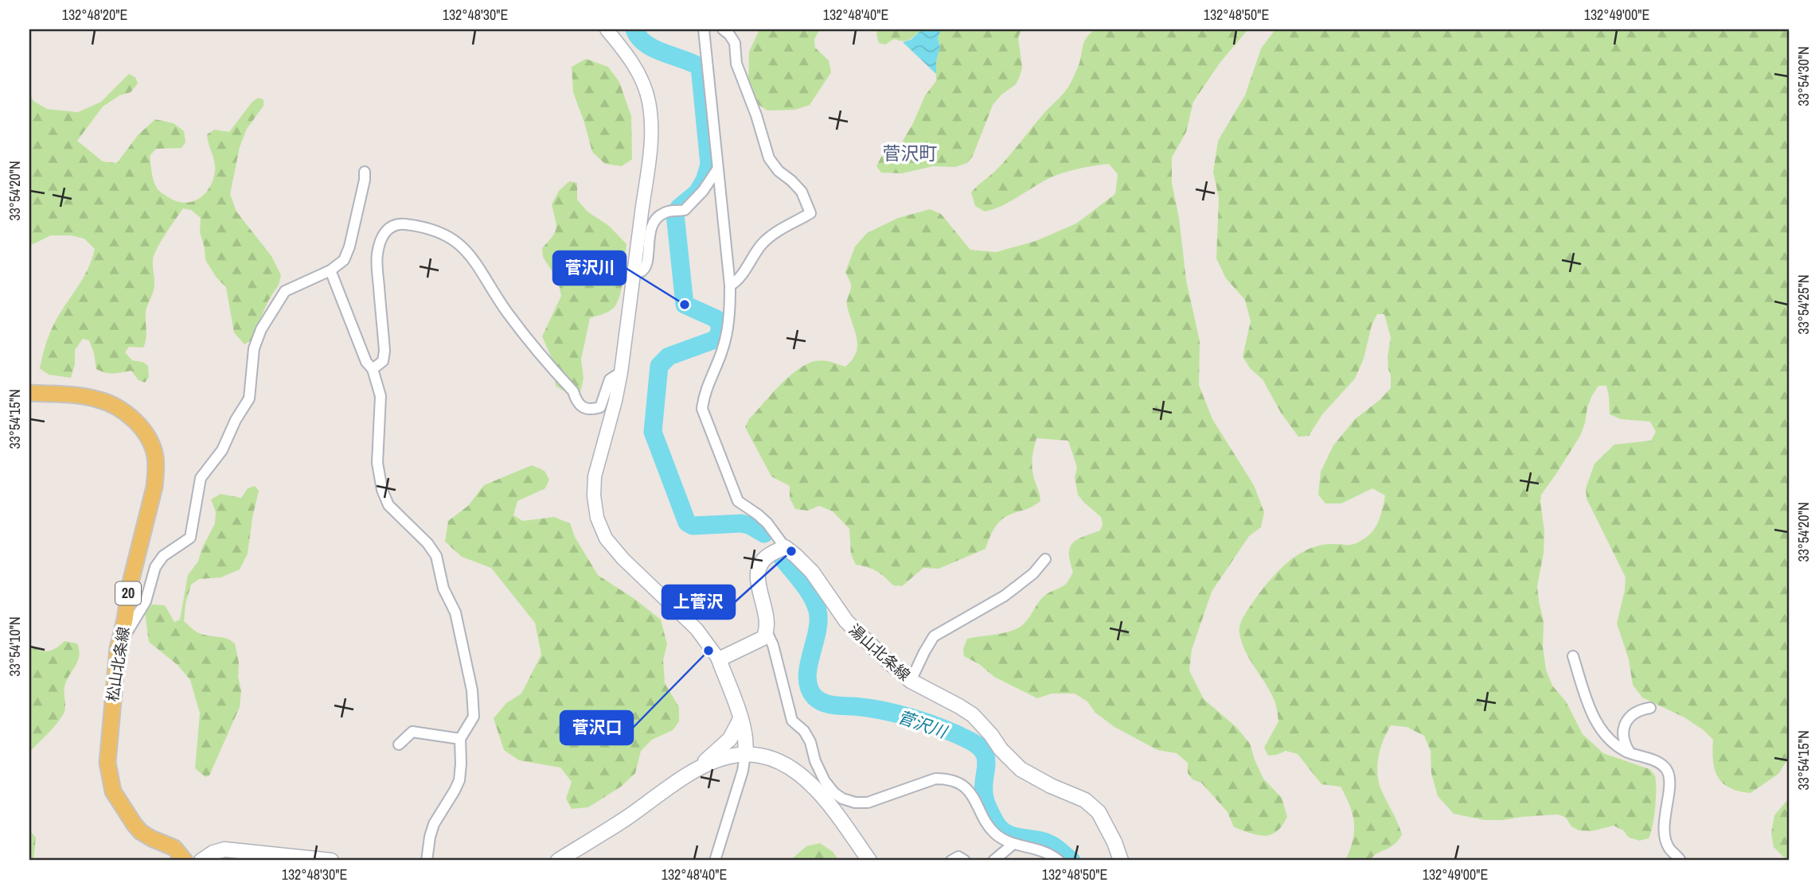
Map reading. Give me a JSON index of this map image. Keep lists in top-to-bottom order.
{
  "streets": {
    "main road": ["20", "湯山北条線", "松山北条線"]
  },
  "districts": ["菅沢町"],
  "water": ["菅沢川"],
  "places": ["菅沢川", "上菅沢", "菅沢口"],
  "coordinates": [
    "132°48'20\"E",
    "132°48'30\"E",
    "132°48'40\"E",
    "132°48'50\"E",
    "132°49'00\"E",
    "33°54'30\"N",
    "33°54'20\"N",
    "33°54'25\"N",
    "33°54'15\"N",
    "33°54'10\"N"
  ]
}
